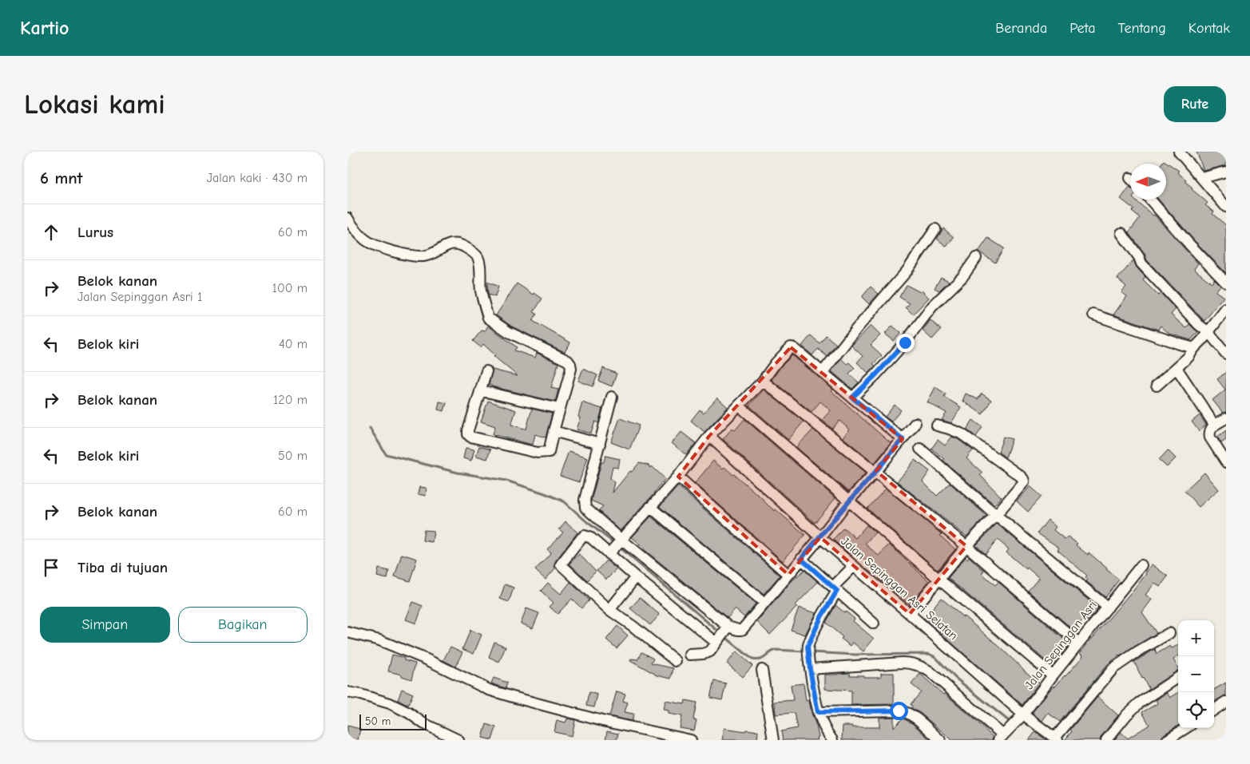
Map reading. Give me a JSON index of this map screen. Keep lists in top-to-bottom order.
{
  "streets": {
    "street": ["Jalan Sepinggan Asri Selatan", "Jalan Sepinggan Asri"]
  },
  "crossings": [
    ["Jalan Sepinggan Asri Selatan", "Jalan Sepinggan Asri"]
  ],
  "scale_bar": "50 m",
  "north": "left",
  "page": {
    "header": "Kartio",
    "nav": [
      "Beranda",
      "Peta",
      "Tentang",
      "Kontak"
    ],
    "buttons": [
      "Rute",
      ["Simpan", "Bagikan"]
    ],
    "title": "Lokasi kami",
    "heading": ["6 mnt", "Jalan kaki · 430 m"],
    "list": [
      ["Lurus", "60 m"],
      ["Belok kanan", "Jalan Sepinggan Asri 1", "100 m"],
      ["Belok kiri", "40 m"],
      ["Belok kanan", "120 m"],
      ["Belok kiri", "50 m"],
      ["Belok kanan", "60 m"],
      "Tiba di tujuan"
    ],
    "map_buttons": ["+", "−"],
    "scale": "50 m"
  }
}
